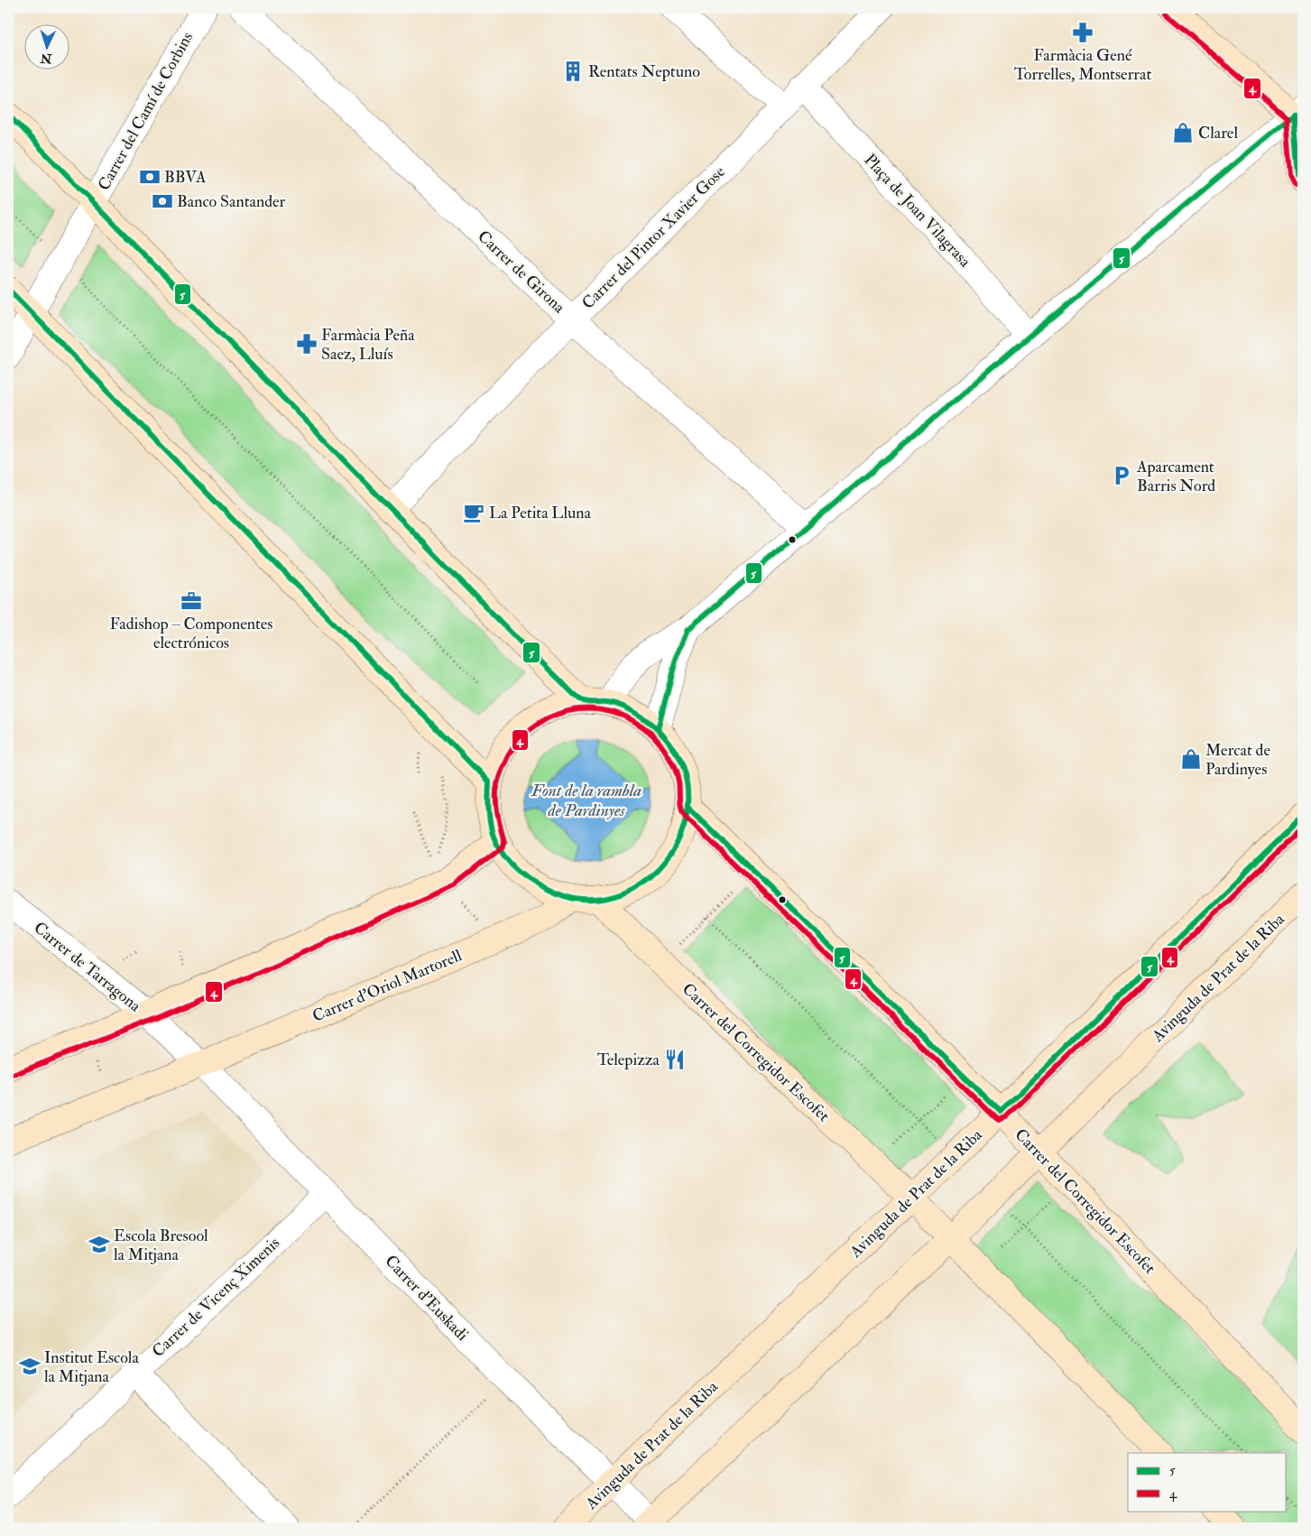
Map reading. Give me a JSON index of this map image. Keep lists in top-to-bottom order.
{
  "streets": {
    "street": [
      "Carrer del Camí de Corbins",
      "Plaça de Joan Vilagrasa",
      "Carrer del Pintor Xavier Gose",
      "Carrer de Girona",
      "Carrer de Tarragona",
      "Avinguda de Prat de la Riba",
      "Carrer d'Oriol Martorell",
      "Carrer del Corregidor Escofet",
      "Carrer de Vicenç Ximenis",
      "Carrer d'Euskadi"
    ]
  },
  "crossings": [
    ["Plaça de Joan Vilagrasa", "Carrer del Pintor Xavier Gose"],
    ["Carrer del Pintor Xavier Gose", "Carrer de Girona"],
    ["Avinguda de Prat de la Riba", "Carrer del Corregidor Escofet"],
    ["Avinguda de Prat de la Riba", "Carrer d'Euskadi"],
    ["Carrer d'Oriol Martorell", "Carrer d'Euskadi"],
    ["Carrer de Vicenç Ximenis", "Carrer d'Euskadi"]
  ],
  "water": ["Font de la rambla de Pardinyes"],
  "places": {
    "pharmacy": ["Farmàcia Gené Torrelles, Montserrat", "Farmàcia Peña Saez, Lluís"],
    "building": ["Rentats Neptuno"],
    "shop": ["Clarel", "Mercat de Pardinyes"],
    "bank": ["BBVA", "Banco Santander"],
    "parking": ["Aparcament Barris Nord"],
    "cafe": ["La Petita Lluna"],
    "office": ["Fadishop – Componentes electrónicos"],
    "restaurant": ["Telepizza"],
    "school or university": ["Escola Bresool la Mitjana", "Institut Escola la Mitjana"]
  },
  "lines": ["transit line 4", "transit line 5"],
  "legend": ["5", "4"],
  "north": "bottom"
}
